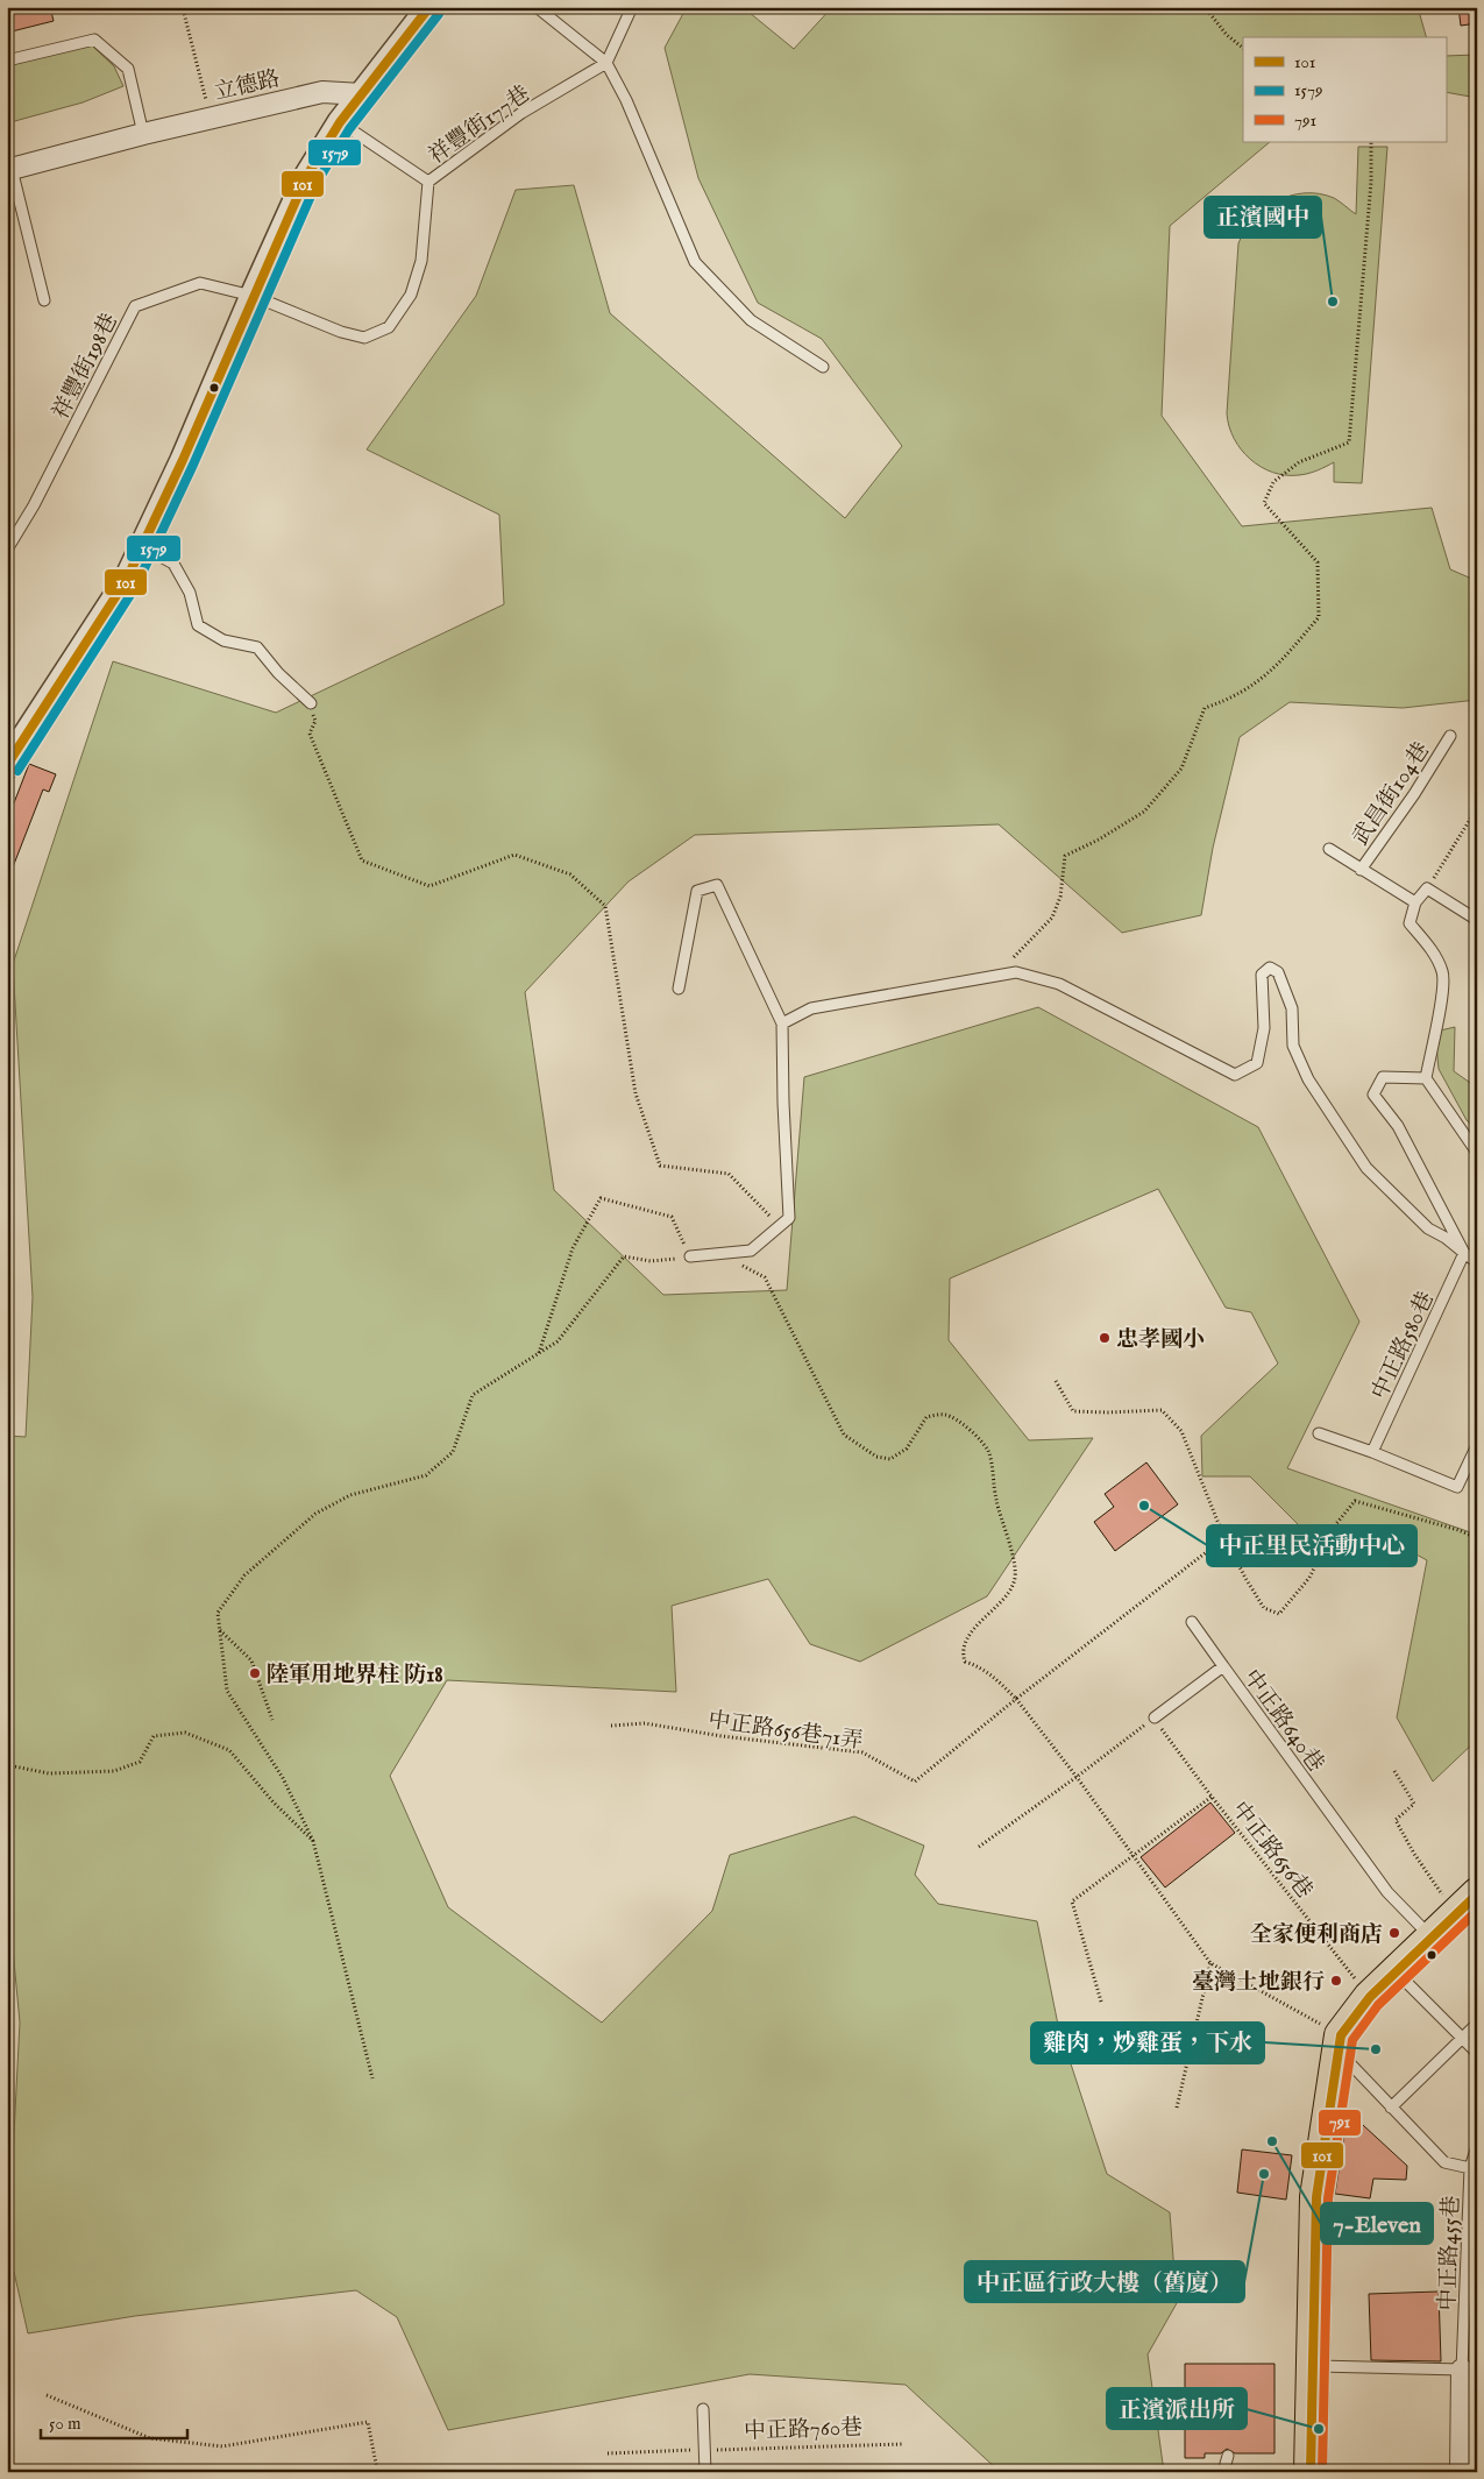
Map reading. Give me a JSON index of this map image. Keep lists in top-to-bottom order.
{
  "streets": {
    "street": ["立德路"],
    "lane": [
      "祥豐街177巷",
      "祥豐街198巷",
      "武昌街104巷",
      "中正路580巷",
      "中正路640巷",
      "中正路455巷"
    ],
    "path": ["中正路656巷71弄", "中正路656巷", "中正路760巷"]
  },
  "crossings": [
    ["祥豐街177巷", "祥豐街198巷"],
    ["中正路640巷", "中正路656巷"]
  ],
  "places": [
    "正濱國中",
    "忠孝國小",
    "中正里民活動中心",
    "陸軍用地界柱 防18",
    "全家便利商店",
    "臺灣土地銀行",
    "雞肉，炒雞蛋，下水",
    "7-Eleven",
    "中正區行政大樓（舊廈）",
    "正濱派出所"
  ],
  "lines": ["transit line 101", "transit line 1579", "transit line 791"],
  "legend": ["101", "1579", "791"],
  "scale_bar": "50 m"
}
